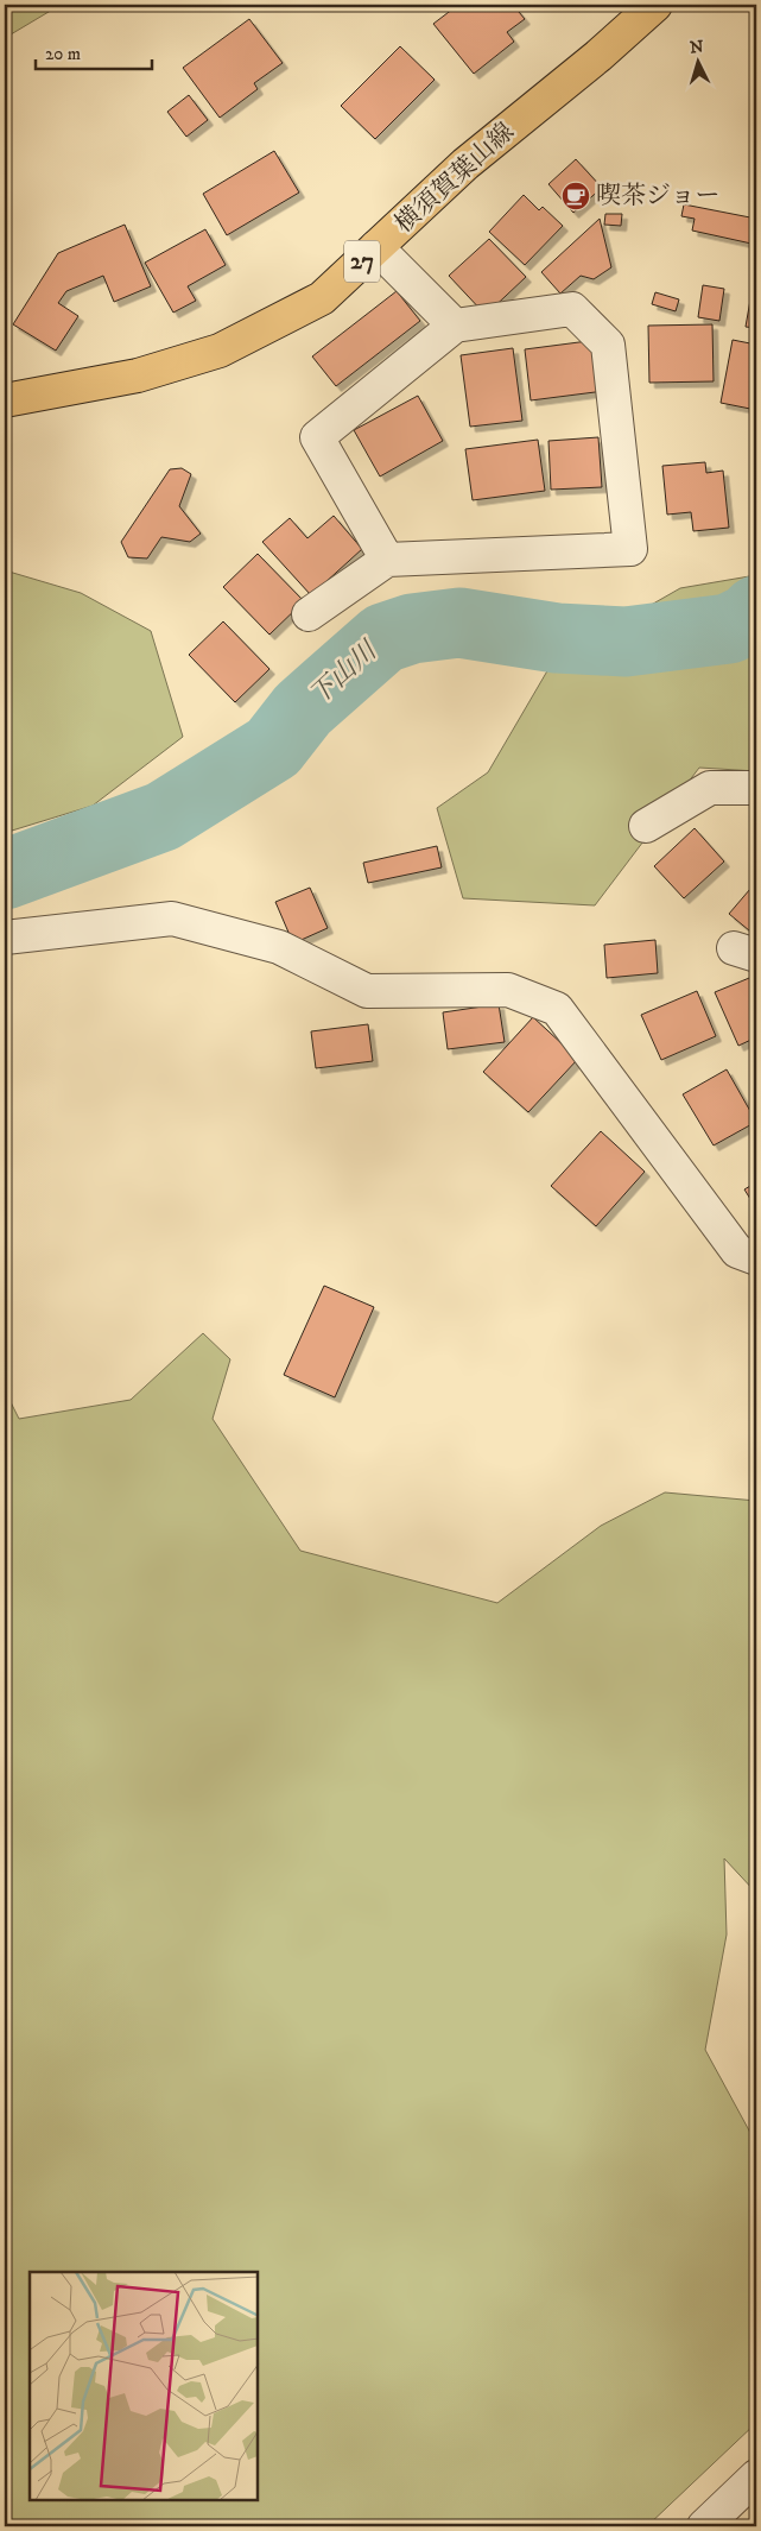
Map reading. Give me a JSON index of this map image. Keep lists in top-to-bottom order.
{
  "streets": {
    "main road": ["横須賀葉山線", "27"]
  },
  "water": ["下山川"],
  "places": {
    "cafe": ["喫茶ジョー"]
  },
  "scale_bar": "20 m",
  "north": "top"
}
